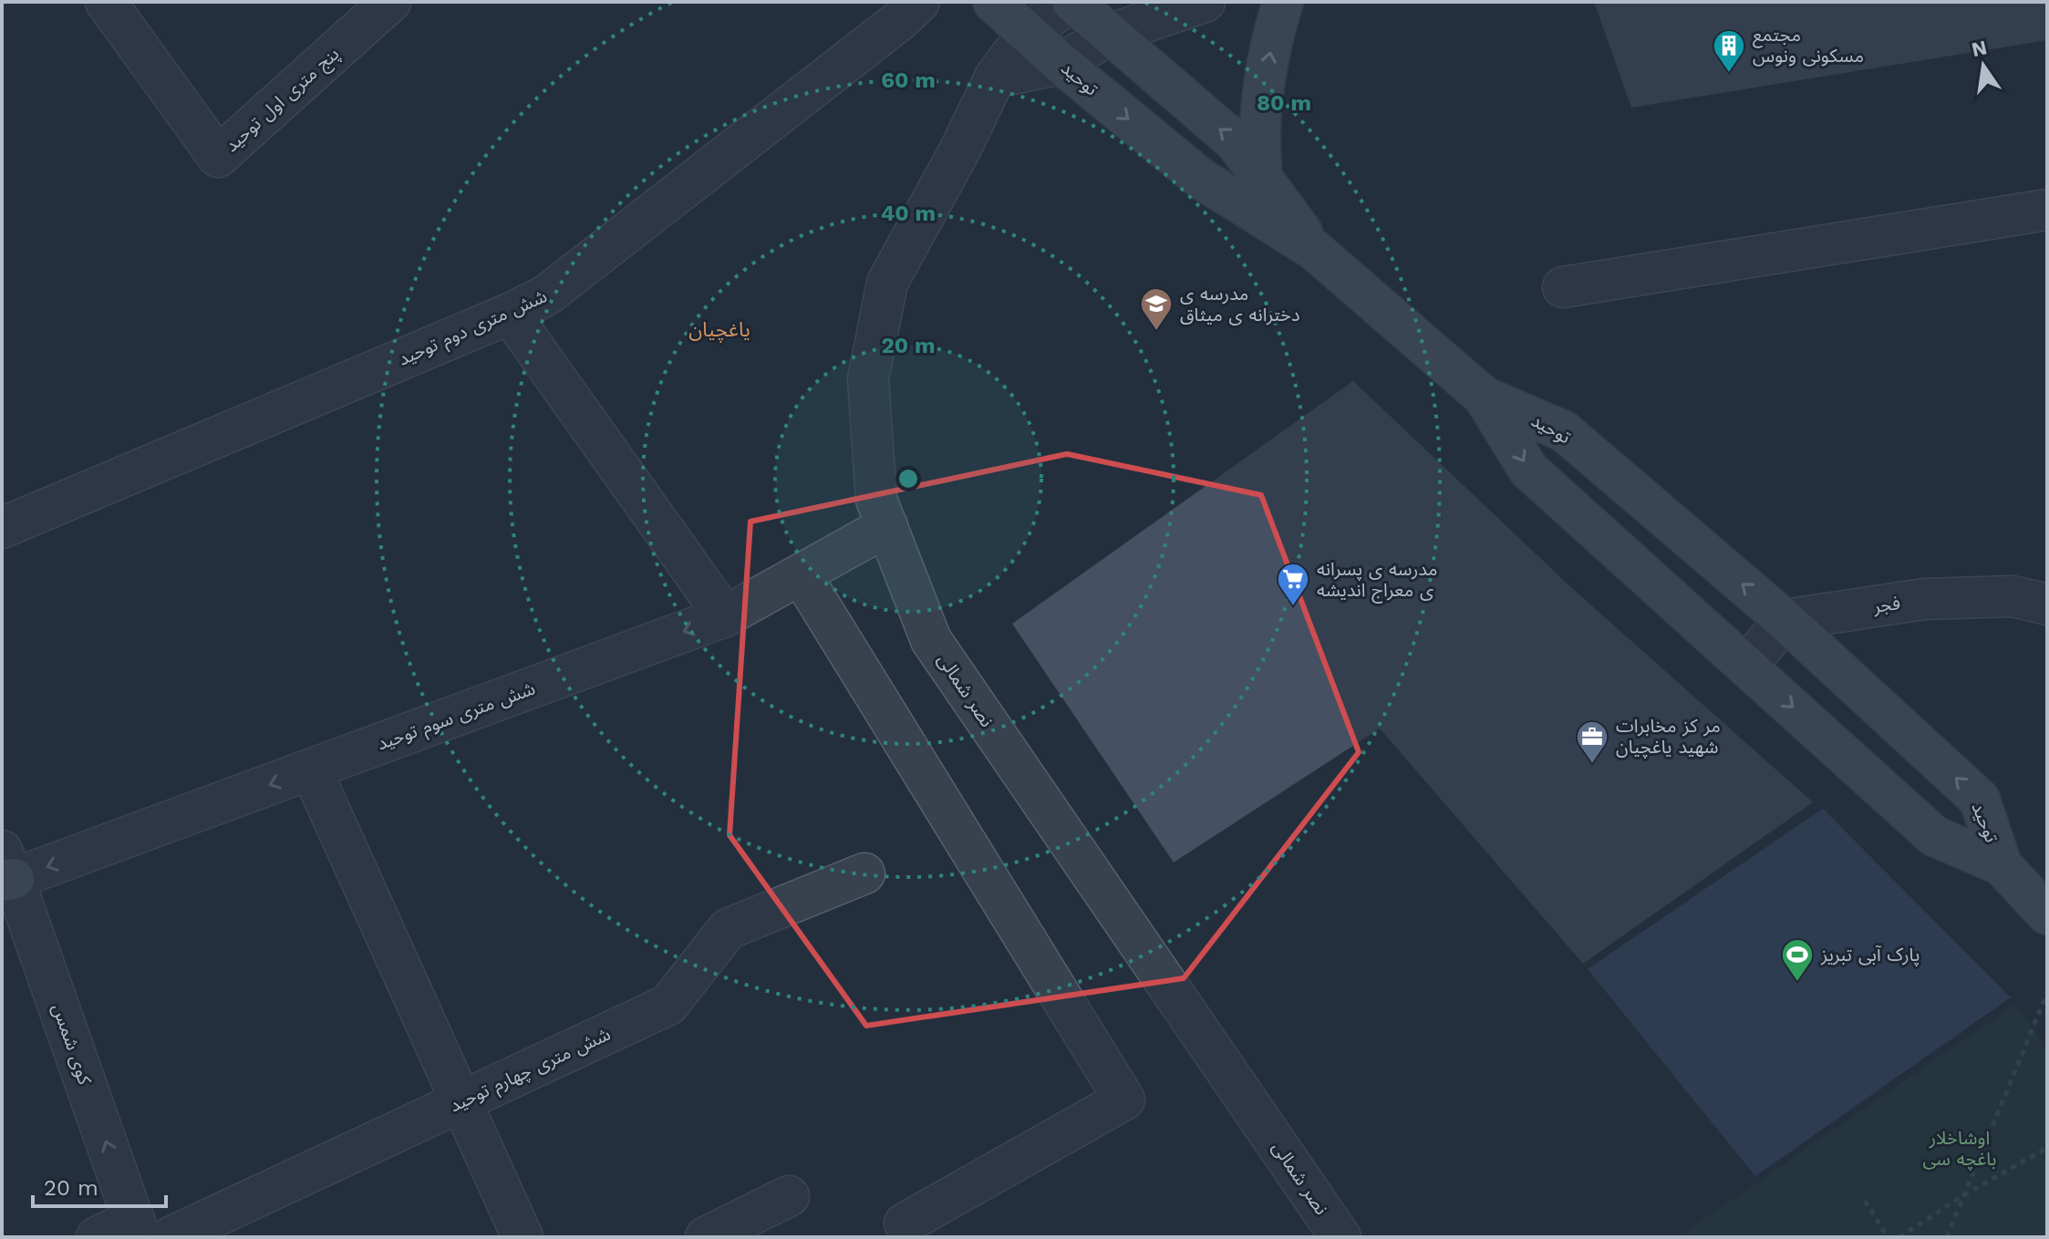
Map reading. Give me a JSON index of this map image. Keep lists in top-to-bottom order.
{
  "streets": {
    "main road": ["توحید"],
    "street": [
      "پنج متری اول توحید",
      "شش متری دوم توحید",
      "فجر",
      "نصر شمالی",
      "شش متری سوم توحید",
      "کوی شمس",
      "شش متری چهارم توحید"
    ]
  },
  "crossings": [
    ["توحید", "فجر"],
    ["توحید", "نصر شمالی"],
    ["نصر شمالی", "شش متری سوم توحید"],
    ["شش متری سوم توحید", "کوی شمس"]
  ],
  "one_way": ["شش متری سوم توحید"],
  "districts": ["یاغچیان"],
  "parks": ["اوشاخلار باغچه سی"],
  "places": {
    "building": ["مجتمع مسکونی ونوس"],
    "school or university": ["مدرسه ی دخترانه ی میثاق"],
    "supermarket": ["مدرسه ی پسرانه ی معراج اندیشه"],
    "office": ["مر کز مخابرات شهید یاغچیان"],
    "sports": ["پارک آبی تبریز"]
  },
  "scale_bar": "20 m",
  "north": "top",
  "rings": [
    "60 m",
    "80 m",
    "40 m",
    "20 m"
  ]
}
